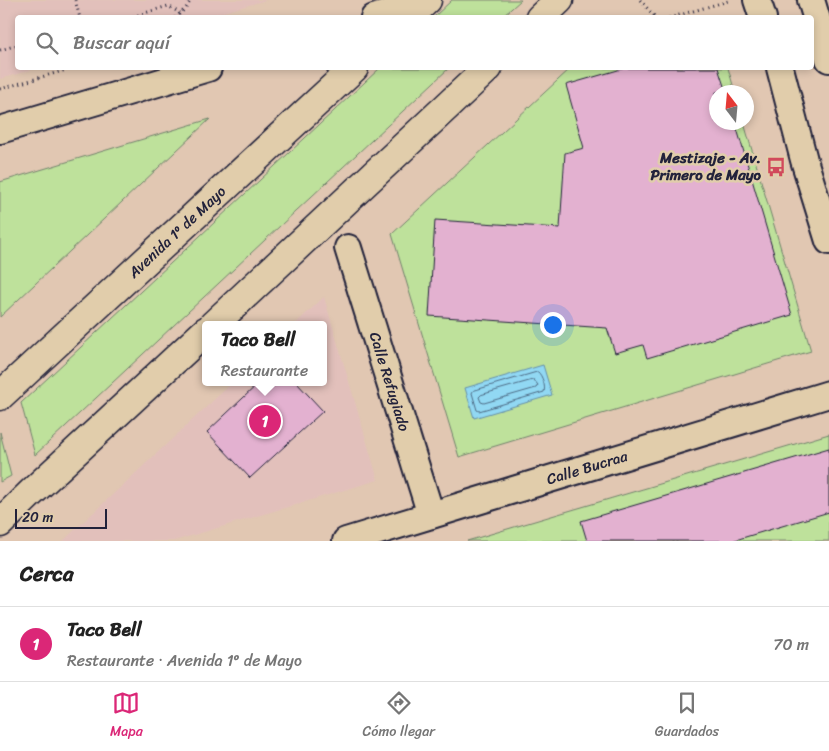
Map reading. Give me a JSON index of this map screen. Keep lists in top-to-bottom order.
{
  "streets": {
    "street": ["Avenida 1º de Mayo", "Calle Refugiado", "Calle Bucraa"]
  },
  "crossings": [
    ["Calle Refugiado", "Calle Bucraa"]
  ],
  "places": {
    "bus stop": ["Mestizaje - Av. Primero de Mayo"]
  },
  "scale_bar": "20 m",
  "north": "top",
  "page": {
    "search": "Buscar aquí",
    "popup": ["Taco Bell", "Restaurante"],
    "pins": "1",
    "scale": "20 m",
    "heading": "Cerca",
    "list": [
      {
        "mark": "1",
        "name": "Taco Bell",
        "note": "Restaurante · Avenida 1º de Mayo",
        "value": "70 m"
      }
    ],
    "nav": ["Mapa", "Cómo llegar", "Guardados"]
  }
}
